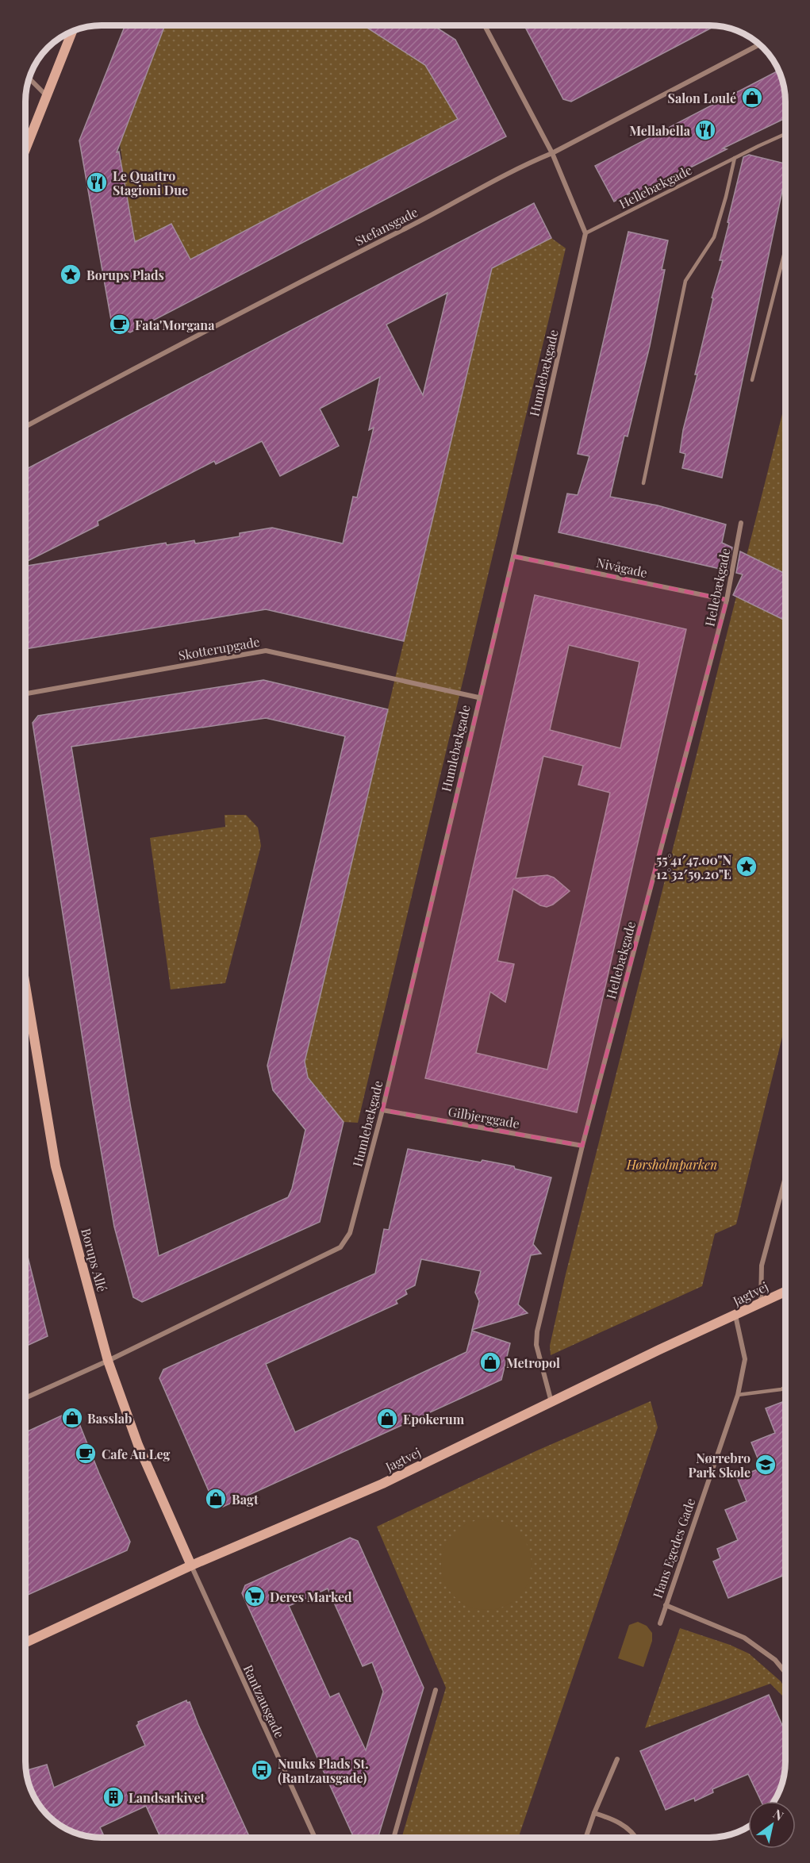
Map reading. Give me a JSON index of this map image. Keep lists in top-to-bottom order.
{
  "streets": {
    "street": [
      "Hellebækgade",
      "Stefansgade",
      "Humlebækgade",
      "Nivågade",
      "Skotterupgade",
      "Gilbjerggade",
      "Borups Allé",
      "Jagtvej",
      "Hans Egedes Gade",
      "Rantzausgade"
    ]
  },
  "crossings": [
    ["Hellebækgade", "Humlebækgade"],
    ["Hellebækgade", "Nivågade"],
    ["Hellebækgade", "Gilbjerggade"],
    ["Hellebækgade", "Jagtvej"],
    ["Humlebækgade", "Nivågade"],
    ["Humlebækgade", "Skotterupgade"],
    ["Humlebækgade", "Gilbjerggade"],
    ["Humlebækgade", "Borups Allé"],
    ["Borups Allé", "Jagtvej"],
    ["Borups Allé", "Rantzausgade"],
    ["Jagtvej", "Hans Egedes Gade"],
    ["Jagtvej", "Rantzausgade"]
  ],
  "parks": ["Hørsholmparken"],
  "places": {
    "shop": [
      "Salon Loulé",
      "Metropol",
      "Basslab",
      "Epokerum",
      "Bagt"
    ],
    "restaurant": ["Mellabella", "Le Quattro Stagioni Due"],
    "place": ["Borups Plads", "55°41′47.00\"N 12°32′59.20\"E"],
    "cafe": ["Fata'Morgana", "Cafe Au Leg"],
    "school or university": ["Nørrebro Park Skole"],
    "supermarket": ["Deres Marked"],
    "bus stop": ["Nuuks Plads St. (Rantzausgade)"],
    "building": ["Landsarkivet"]
  },
  "north": "top right"
}
